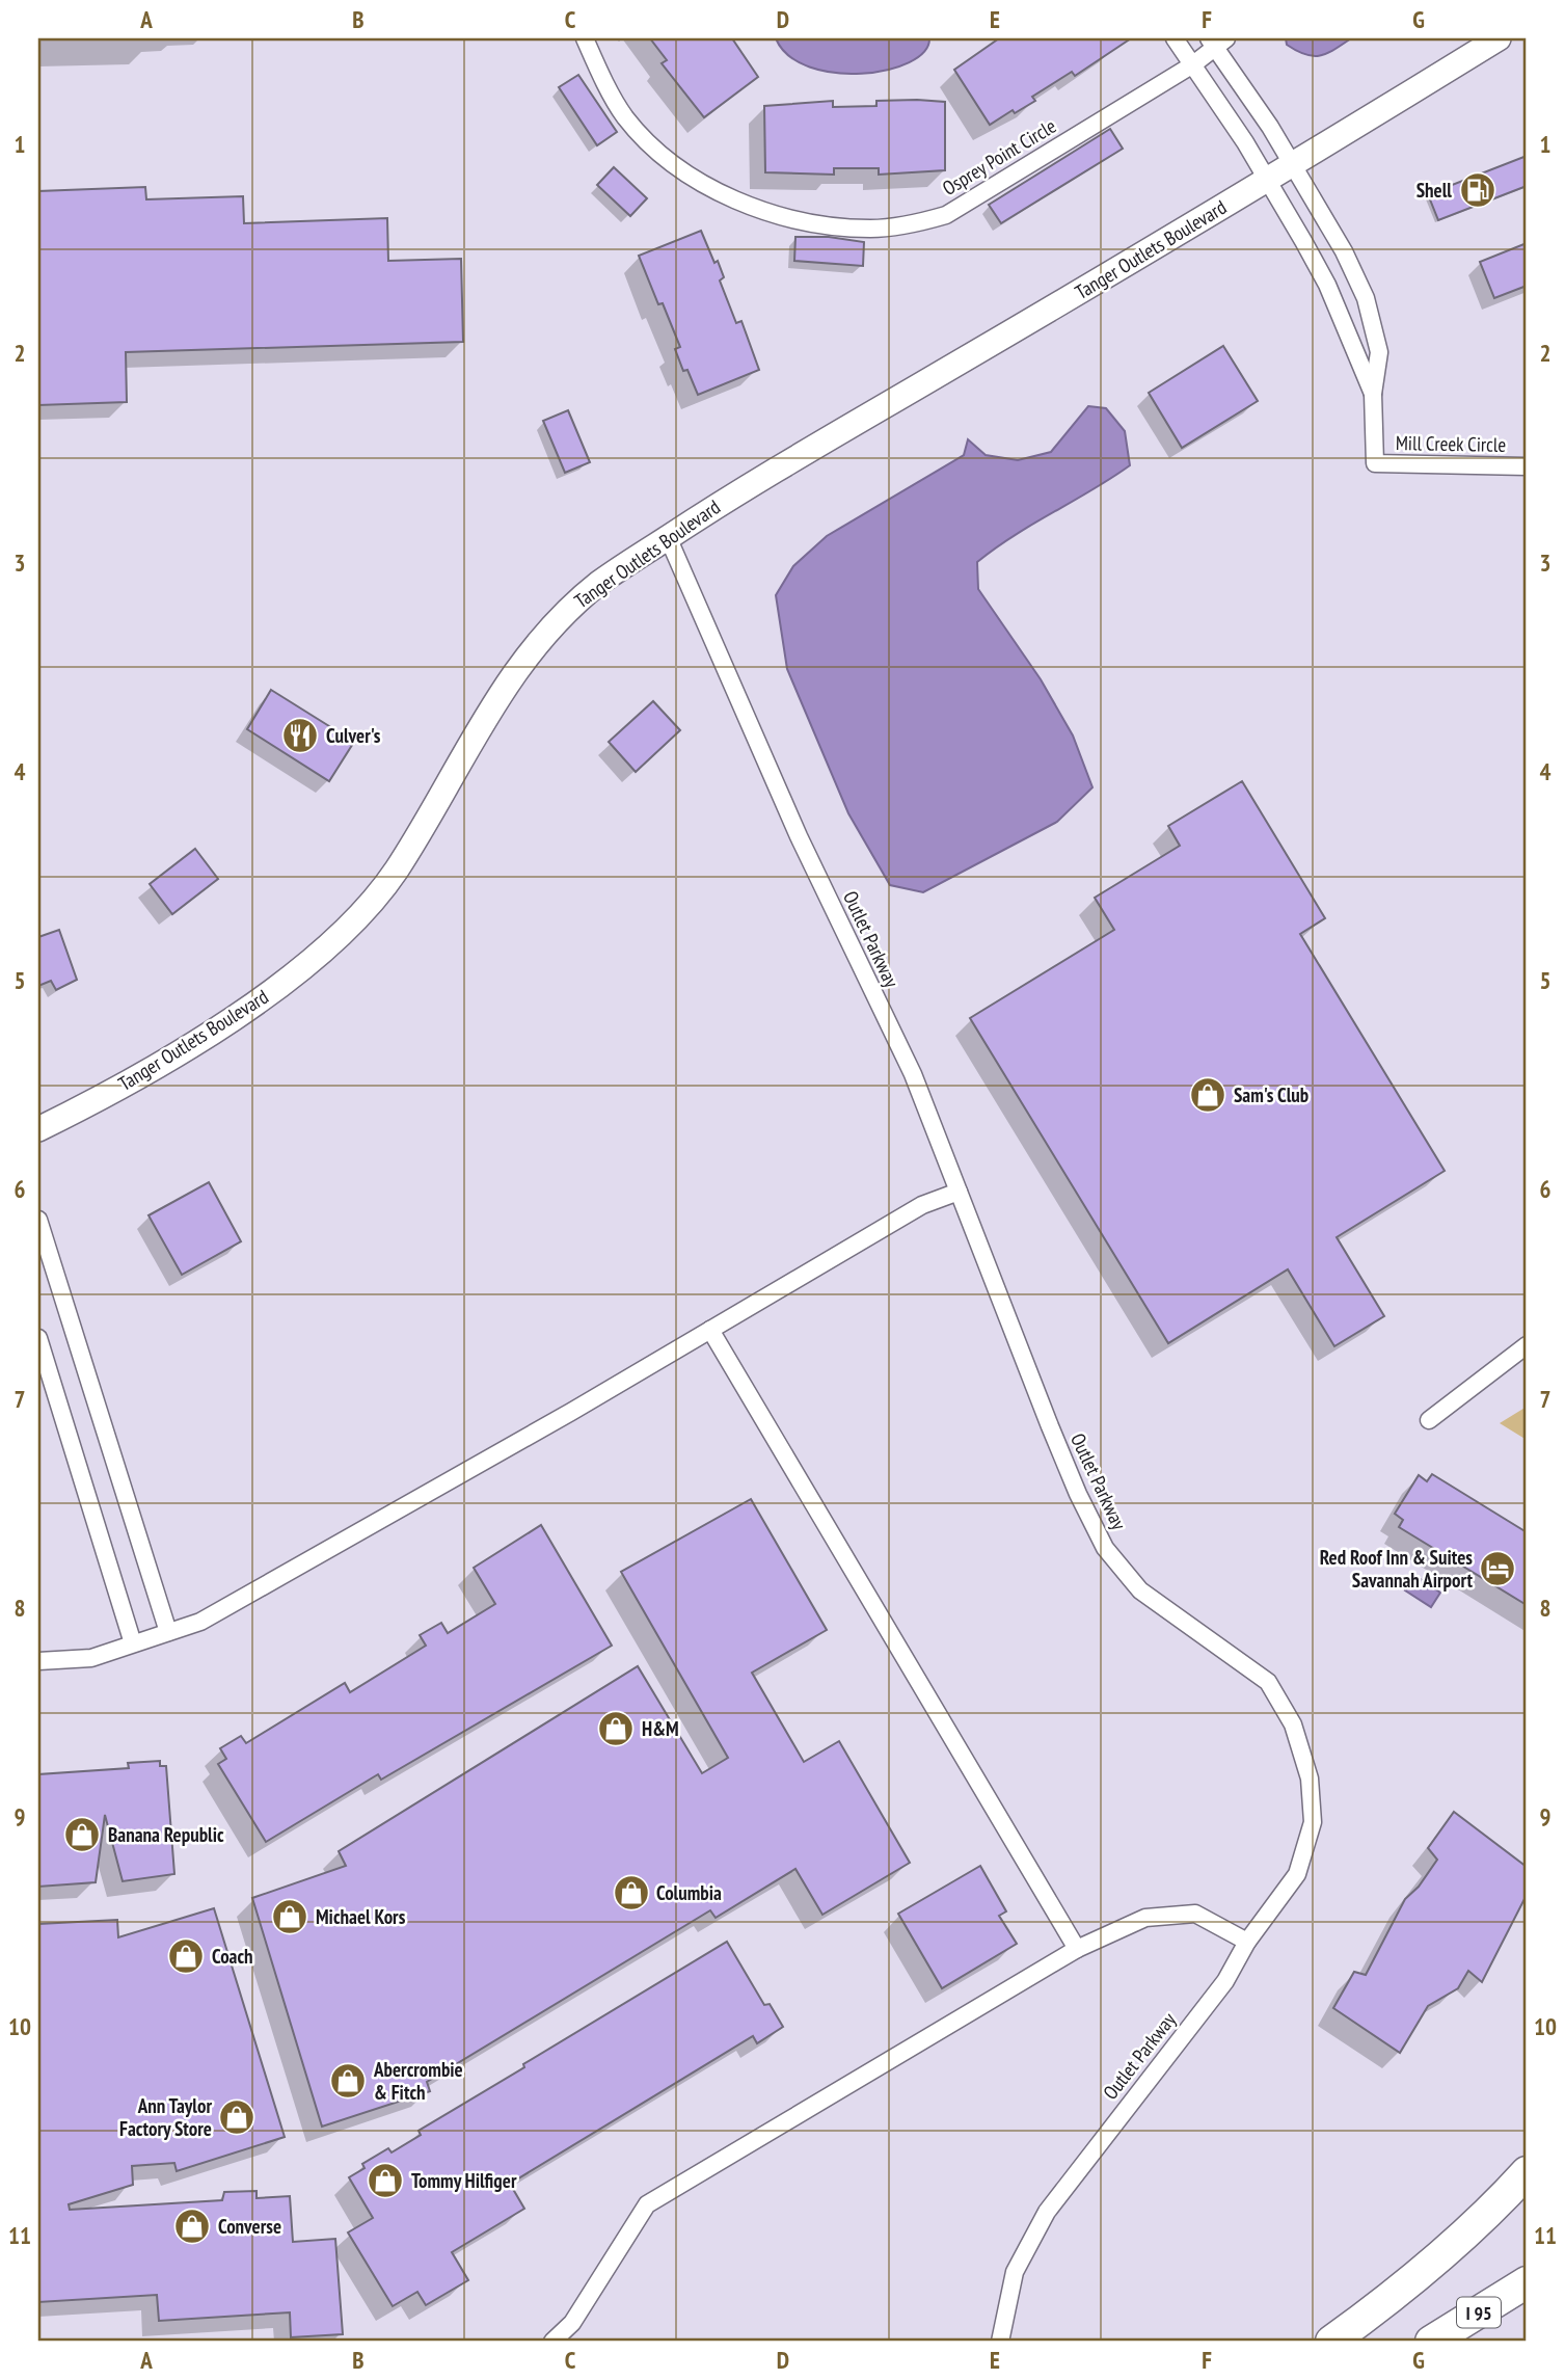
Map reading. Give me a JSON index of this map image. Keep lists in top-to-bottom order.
{
  "streets": {
    "highway": ["I 95"],
    "street": [
      "Osprey Point Circle",
      "Tanger Outlets Boulevard",
      "Mill Creek Circle",
      "Outlet Parkway"
    ]
  },
  "crossings": [
    ["Osprey Point Circle", "Tanger Outlets Boulevard"],
    ["Osprey Point Circle", "Mill Creek Circle"],
    ["Tanger Outlets Boulevard", "Outlet Parkway"]
  ],
  "places": {
    "fuel station": ["Shell"],
    "restaurant": ["Culver's"],
    "shop": [
      "Sam's Club",
      "H&M",
      "Banana Republic",
      "Columbia",
      "Michael Kors",
      "Coach",
      "Abercrombie & Fitch",
      "Ann Taylor Factory Store",
      "Tommy Hilfiger",
      "Converse"
    ],
    "hotel": ["Red Roof Inn & Suites Savannah Airport"]
  },
  "grid": {
    "columns": [
      "A",
      "B",
      "C",
      "D",
      "E",
      "F",
      "G"
    ],
    "rows": [
      "1",
      "2",
      "3",
      "4",
      "5",
      "6",
      "7",
      "8",
      "9",
      "10",
      "11"
    ]
  }
}
